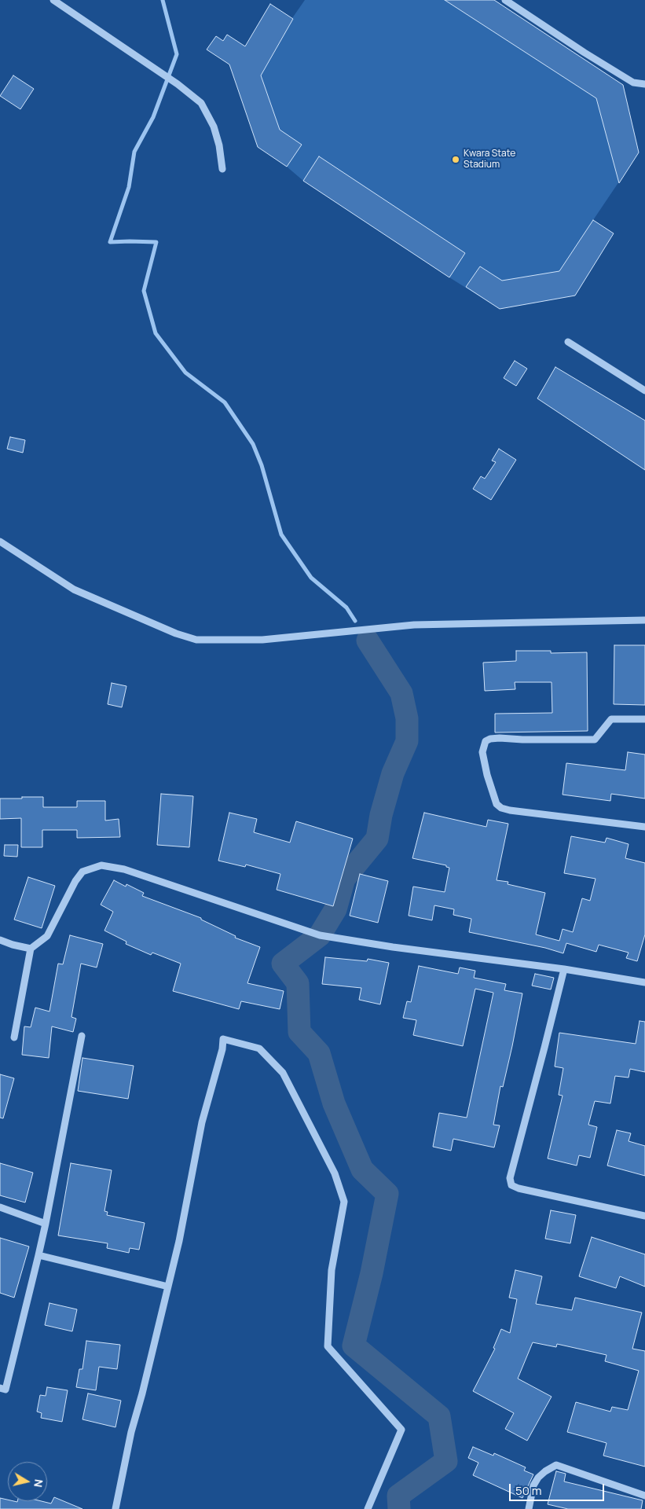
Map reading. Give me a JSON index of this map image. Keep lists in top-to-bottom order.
{
  "places": ["Kwara State Stadium"],
  "scale_bar": "50 m",
  "north": "right"
}
